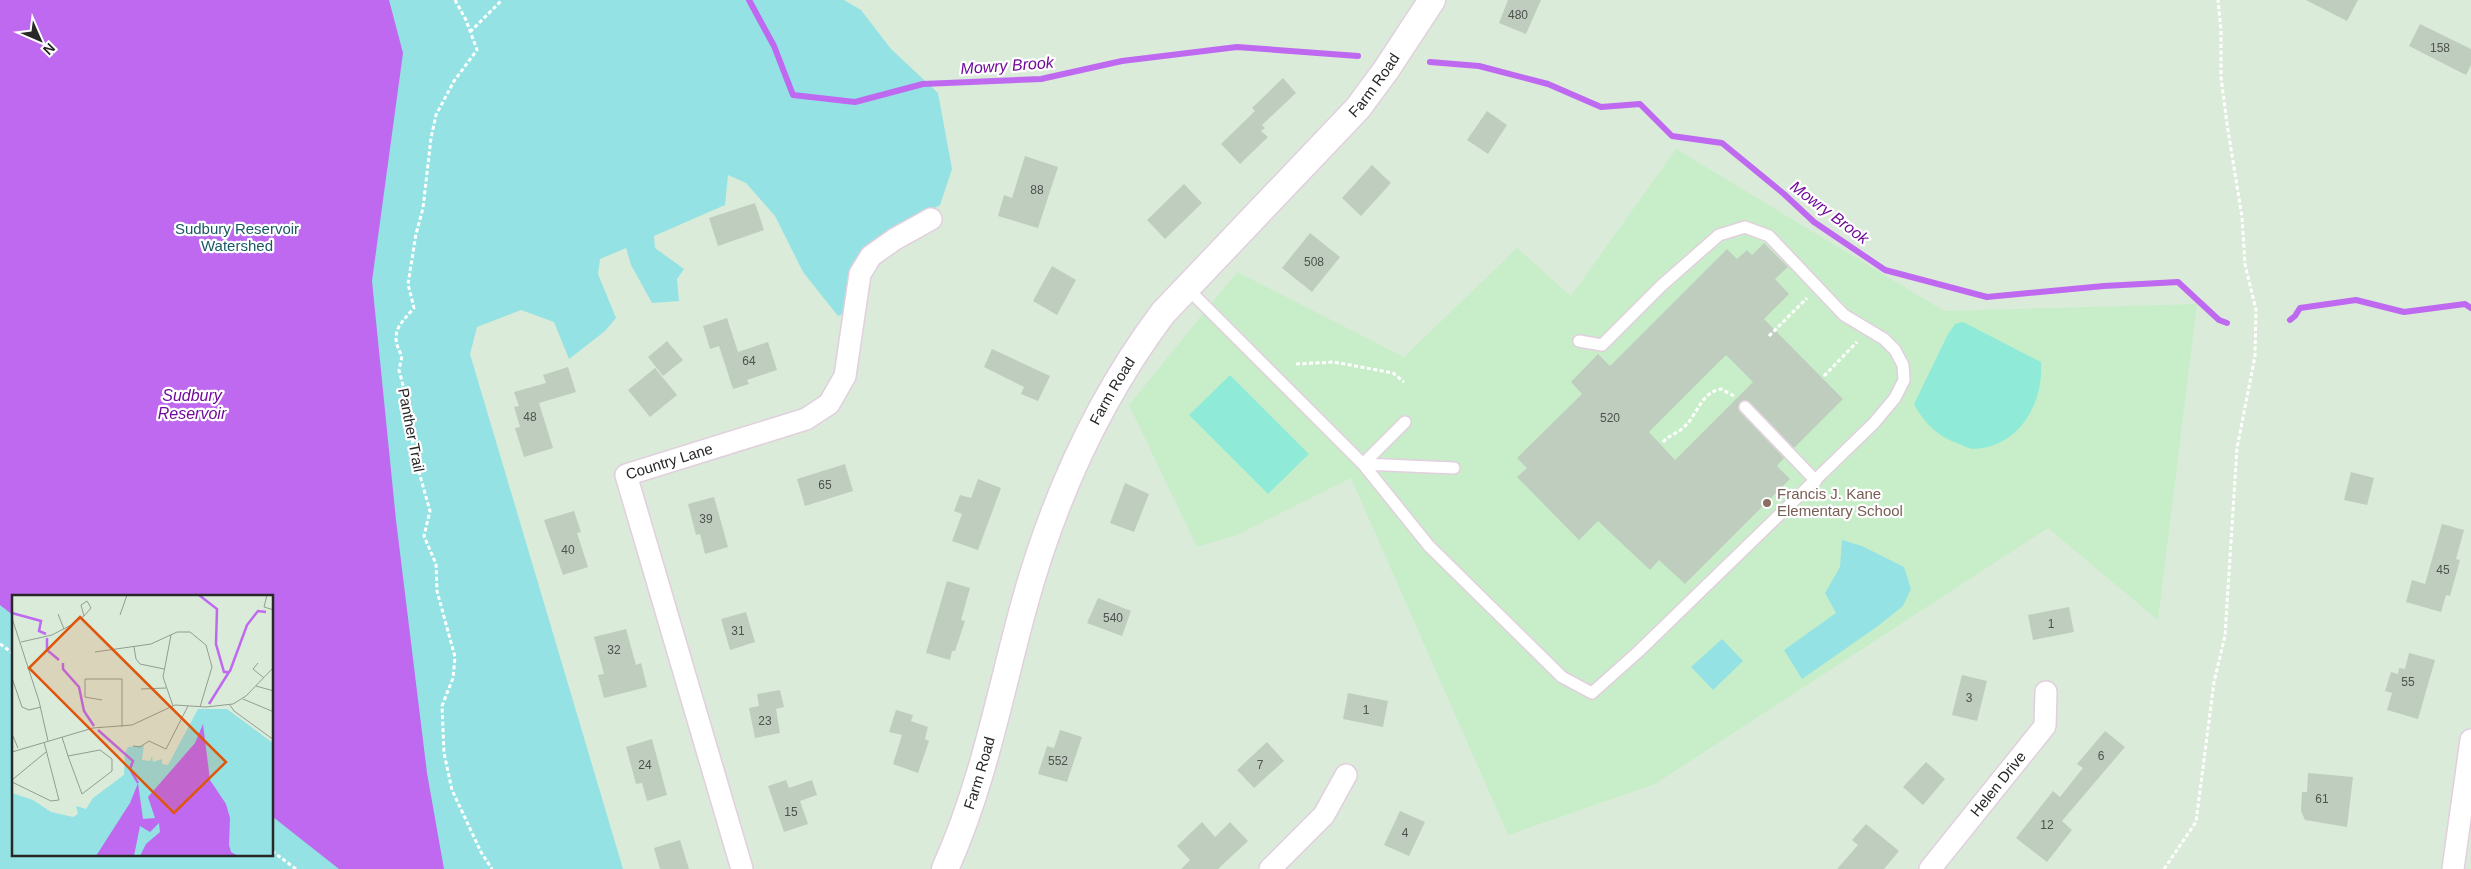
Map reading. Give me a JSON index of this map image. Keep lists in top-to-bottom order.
{
  "streets": {
    "street": ["Farm Road", "Country Lane", "Helen Drive"],
    "path": ["Panther Trail"]
  },
  "water": ["Mowry Brook", "Sudbury Reservoir"],
  "parks": ["Sudbury Reservoir Watershed"],
  "places": ["Francis J. Kane Elementary School"],
  "house_numbers": [
    "480",
    "158",
    "88",
    "508",
    "64",
    "48",
    "520",
    "65",
    "39",
    "40",
    "45",
    "540",
    "1",
    "31",
    "32",
    "55",
    "3",
    "1",
    "23",
    "6",
    "552",
    "24",
    "7",
    "61",
    "15",
    "12",
    "4"
  ],
  "north": "bottom right"
}
